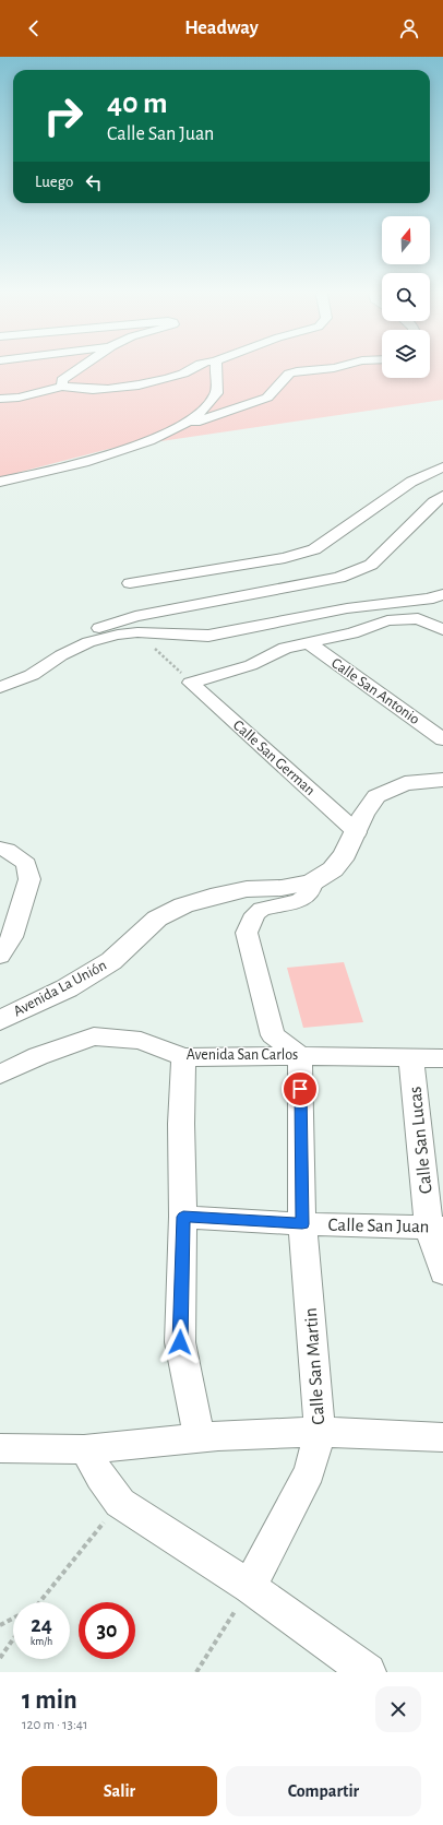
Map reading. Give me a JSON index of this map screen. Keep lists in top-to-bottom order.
{
  "streets": {
    "main road": ["Avenida La Unión"],
    "street": [
      "Calle San Antonio",
      "Calle San German",
      "Avenida San Carlos",
      "Calle San Lucas",
      "Calle San Juan",
      "Calle San Martin"
    ]
  },
  "crossings": [
    ["Calle San German", "Avenida La Unión"],
    ["Avenida San Carlos", "Calle San Lucas"],
    ["Avenida San Carlos", "Calle San Martin"],
    ["Calle San Lucas", "Calle San Juan"],
    ["Calle San Juan", "Calle San Martin"]
  ],
  "north": "top",
  "page": {
    "header": "Headway",
    "turn": ["40 m", "Calle San Juan"],
    "then": "Luego",
    "speed": "24 km/h",
    "limit": "30",
    "heading": ["1 min", "120 m · 13:41"],
    "buttons": ["Salir", "Compartir"]
  }
}
